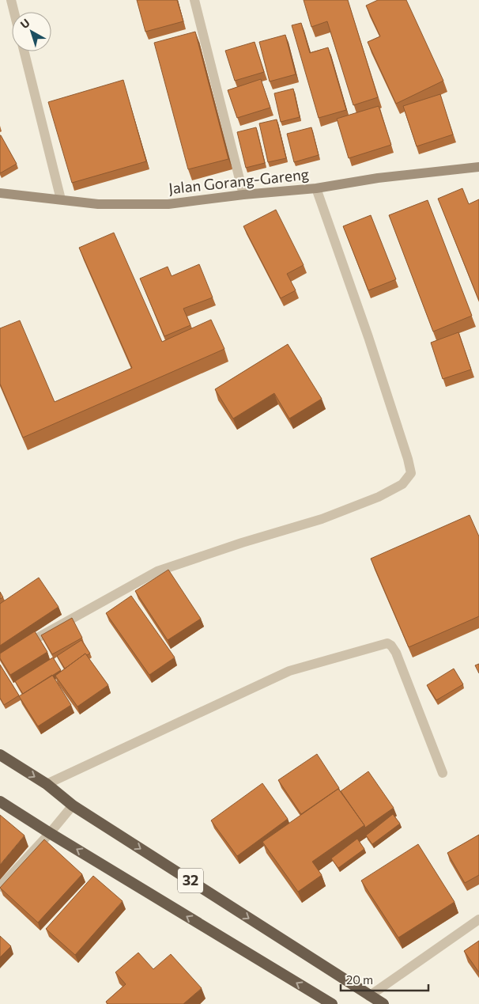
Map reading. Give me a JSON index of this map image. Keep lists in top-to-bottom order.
{
  "streets": {
    "highway": ["32"],
    "main road": ["Jalan Gorang-Gareng"]
  },
  "scale_bar": "20 m",
  "north": "top left"
}
